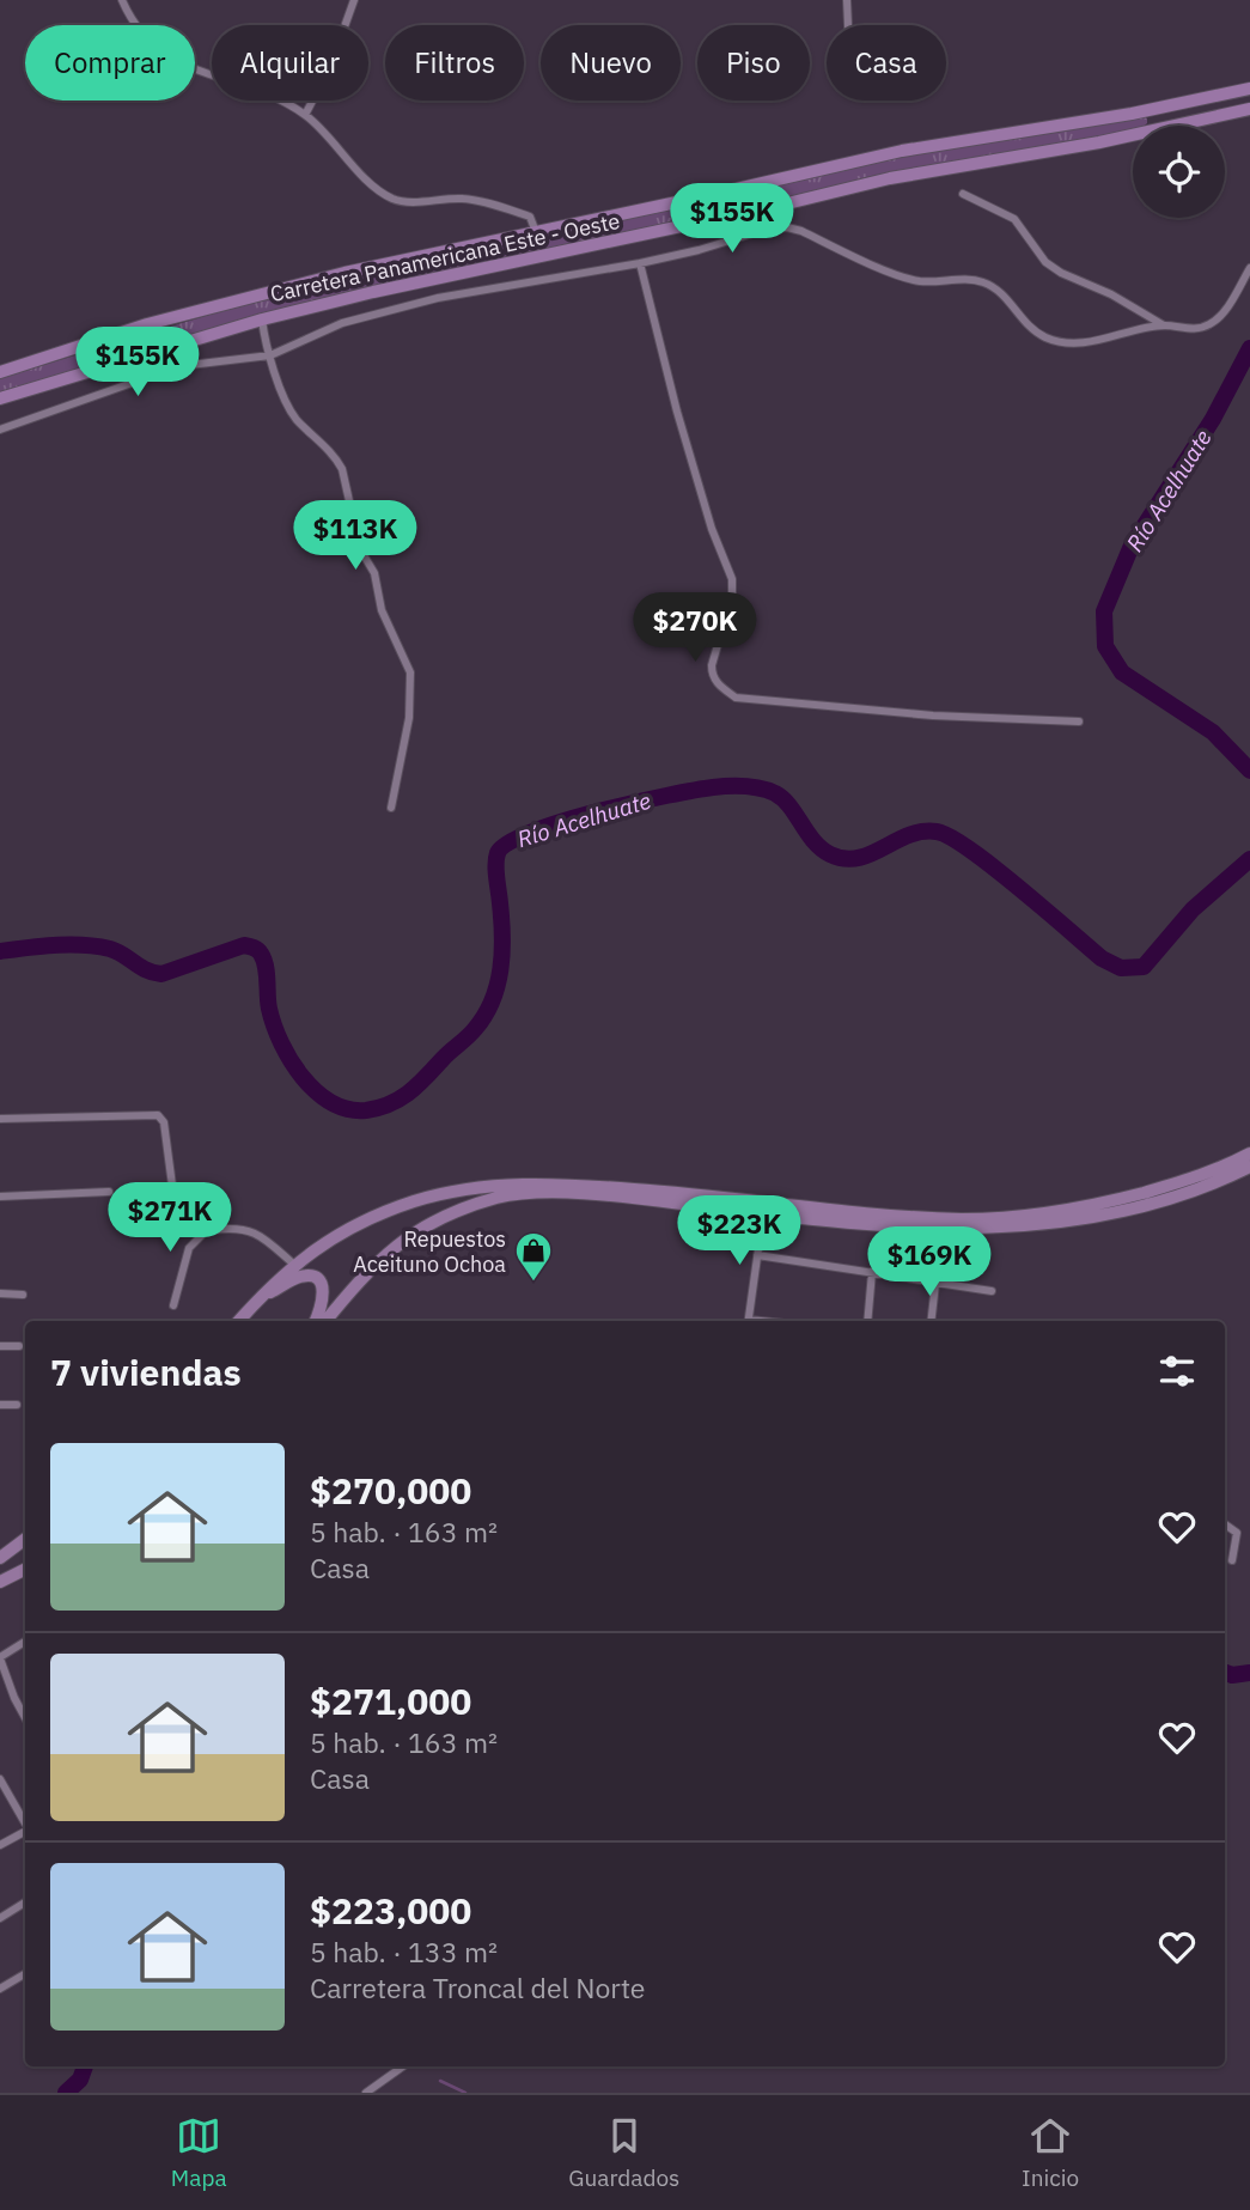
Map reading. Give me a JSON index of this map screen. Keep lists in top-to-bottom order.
{
  "streets": {
    "highway": ["Carretera Panamericana Este - Oeste"]
  },
  "water": ["Río Acelhuate"],
  "places": {
    "shop": ["Repuestos Aceituno Ochoa"]
  },
  "page": {
    "chip": [
      "Comprar",
      "Alquilar",
      "Filtros",
      "Nuevo",
      "Piso",
      "Casa"
    ],
    "price": [
      "$155K",
      "$155K",
      "$113K",
      "$270K",
      "$271K",
      "$223K",
      "$169K"
    ],
    "heading": "7 viviendas",
    "list": [
      {
        "name": "$270,000",
        "note": "5 hab. · 163 m² · Casa"
      },
      {
        "name": "$271,000",
        "note": "5 hab. · 163 m² · Casa"
      },
      {
        "name": "$223,000",
        "note": "5 hab. · 133 m² · Carretera Troncal del Norte"
      }
    ],
    "tabs": ["Mapa", "Guardados", "Inicio"]
  }
}
